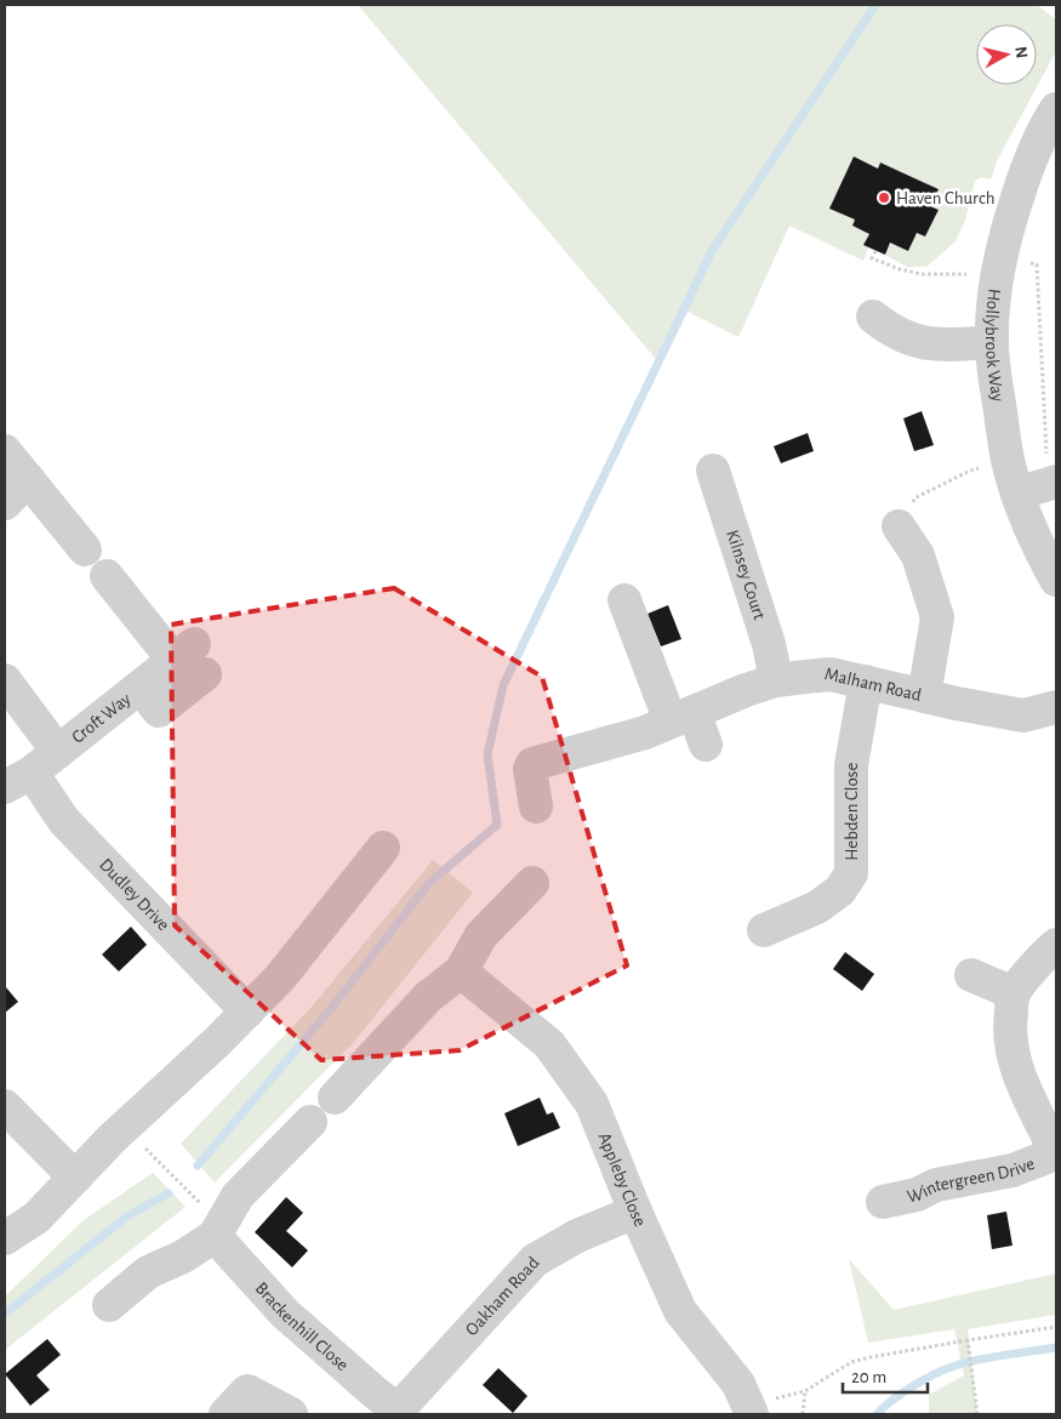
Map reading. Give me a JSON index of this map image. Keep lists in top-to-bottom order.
{
  "streets": {
    "street": [
      "Hollybrook Way",
      "Kilnsey Court",
      "Malham Road",
      "Croft Way",
      "Hebden Close",
      "Dudley Drive",
      "Wintergreen Drive",
      "Appleby Close",
      "Oakham Road",
      "Brackenhill Close"
    ]
  },
  "crossings": [
    ["Kilnsey Court", "Malham Road"],
    ["Malham Road", "Hebden Close"],
    ["Croft Way", "Dudley Drive"],
    ["Appleby Close", "Oakham Road"],
    ["Oakham Road", "Brackenhill Close"]
  ],
  "places": ["Haven Church"],
  "scale_bar": "20 m",
  "north": "right"
}
